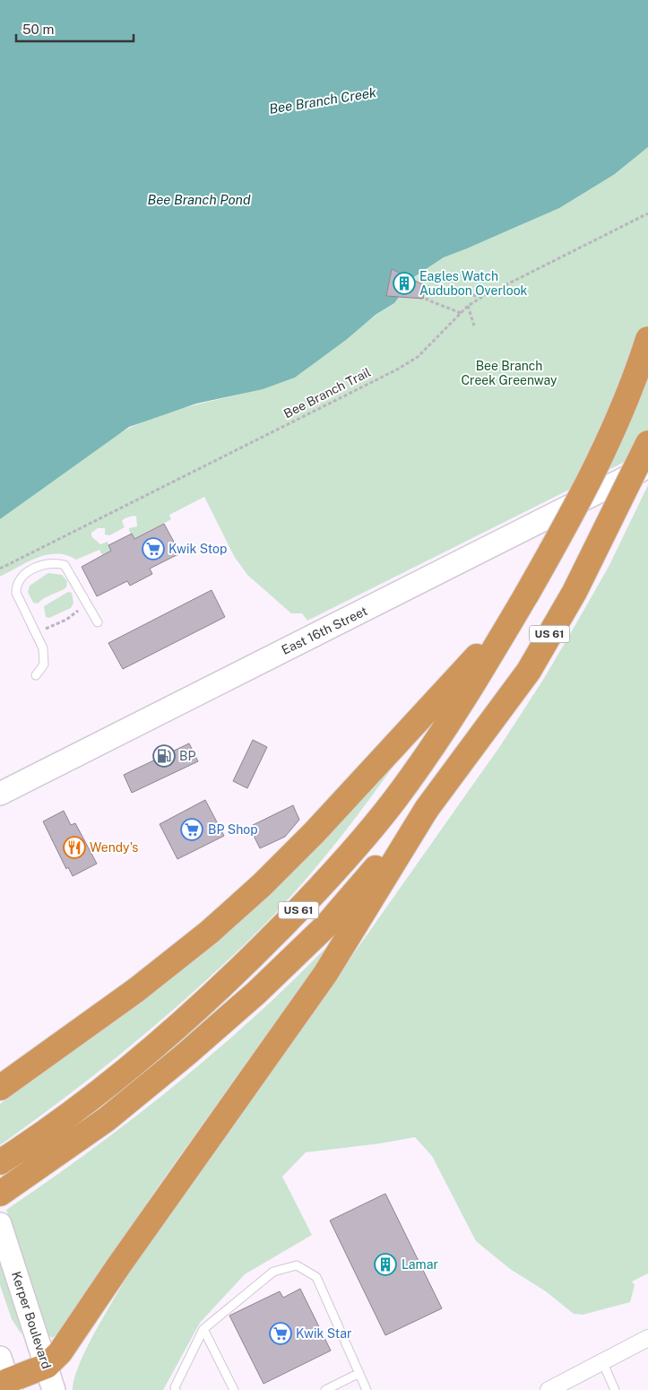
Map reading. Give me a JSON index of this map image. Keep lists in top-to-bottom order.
{
  "streets": {
    "highway": ["US 61"],
    "street": ["East 16th Street", "Kerper Boulevard"],
    "path": ["Bee Branch Trail"]
  },
  "water": ["Bee Branch Creek", "Bee Branch Pond"],
  "parks": ["Bee Branch Creek Greenway"],
  "places": {
    "building": ["Eagles Watch Audubon Overlook", "Lamar"],
    "supermarket": ["Kwik Stop", "BP Shop", "Kwik Star"],
    "fuel station": ["BP"],
    "restaurant": ["Wendy's"]
  },
  "scale_bar": "50 m"
}
